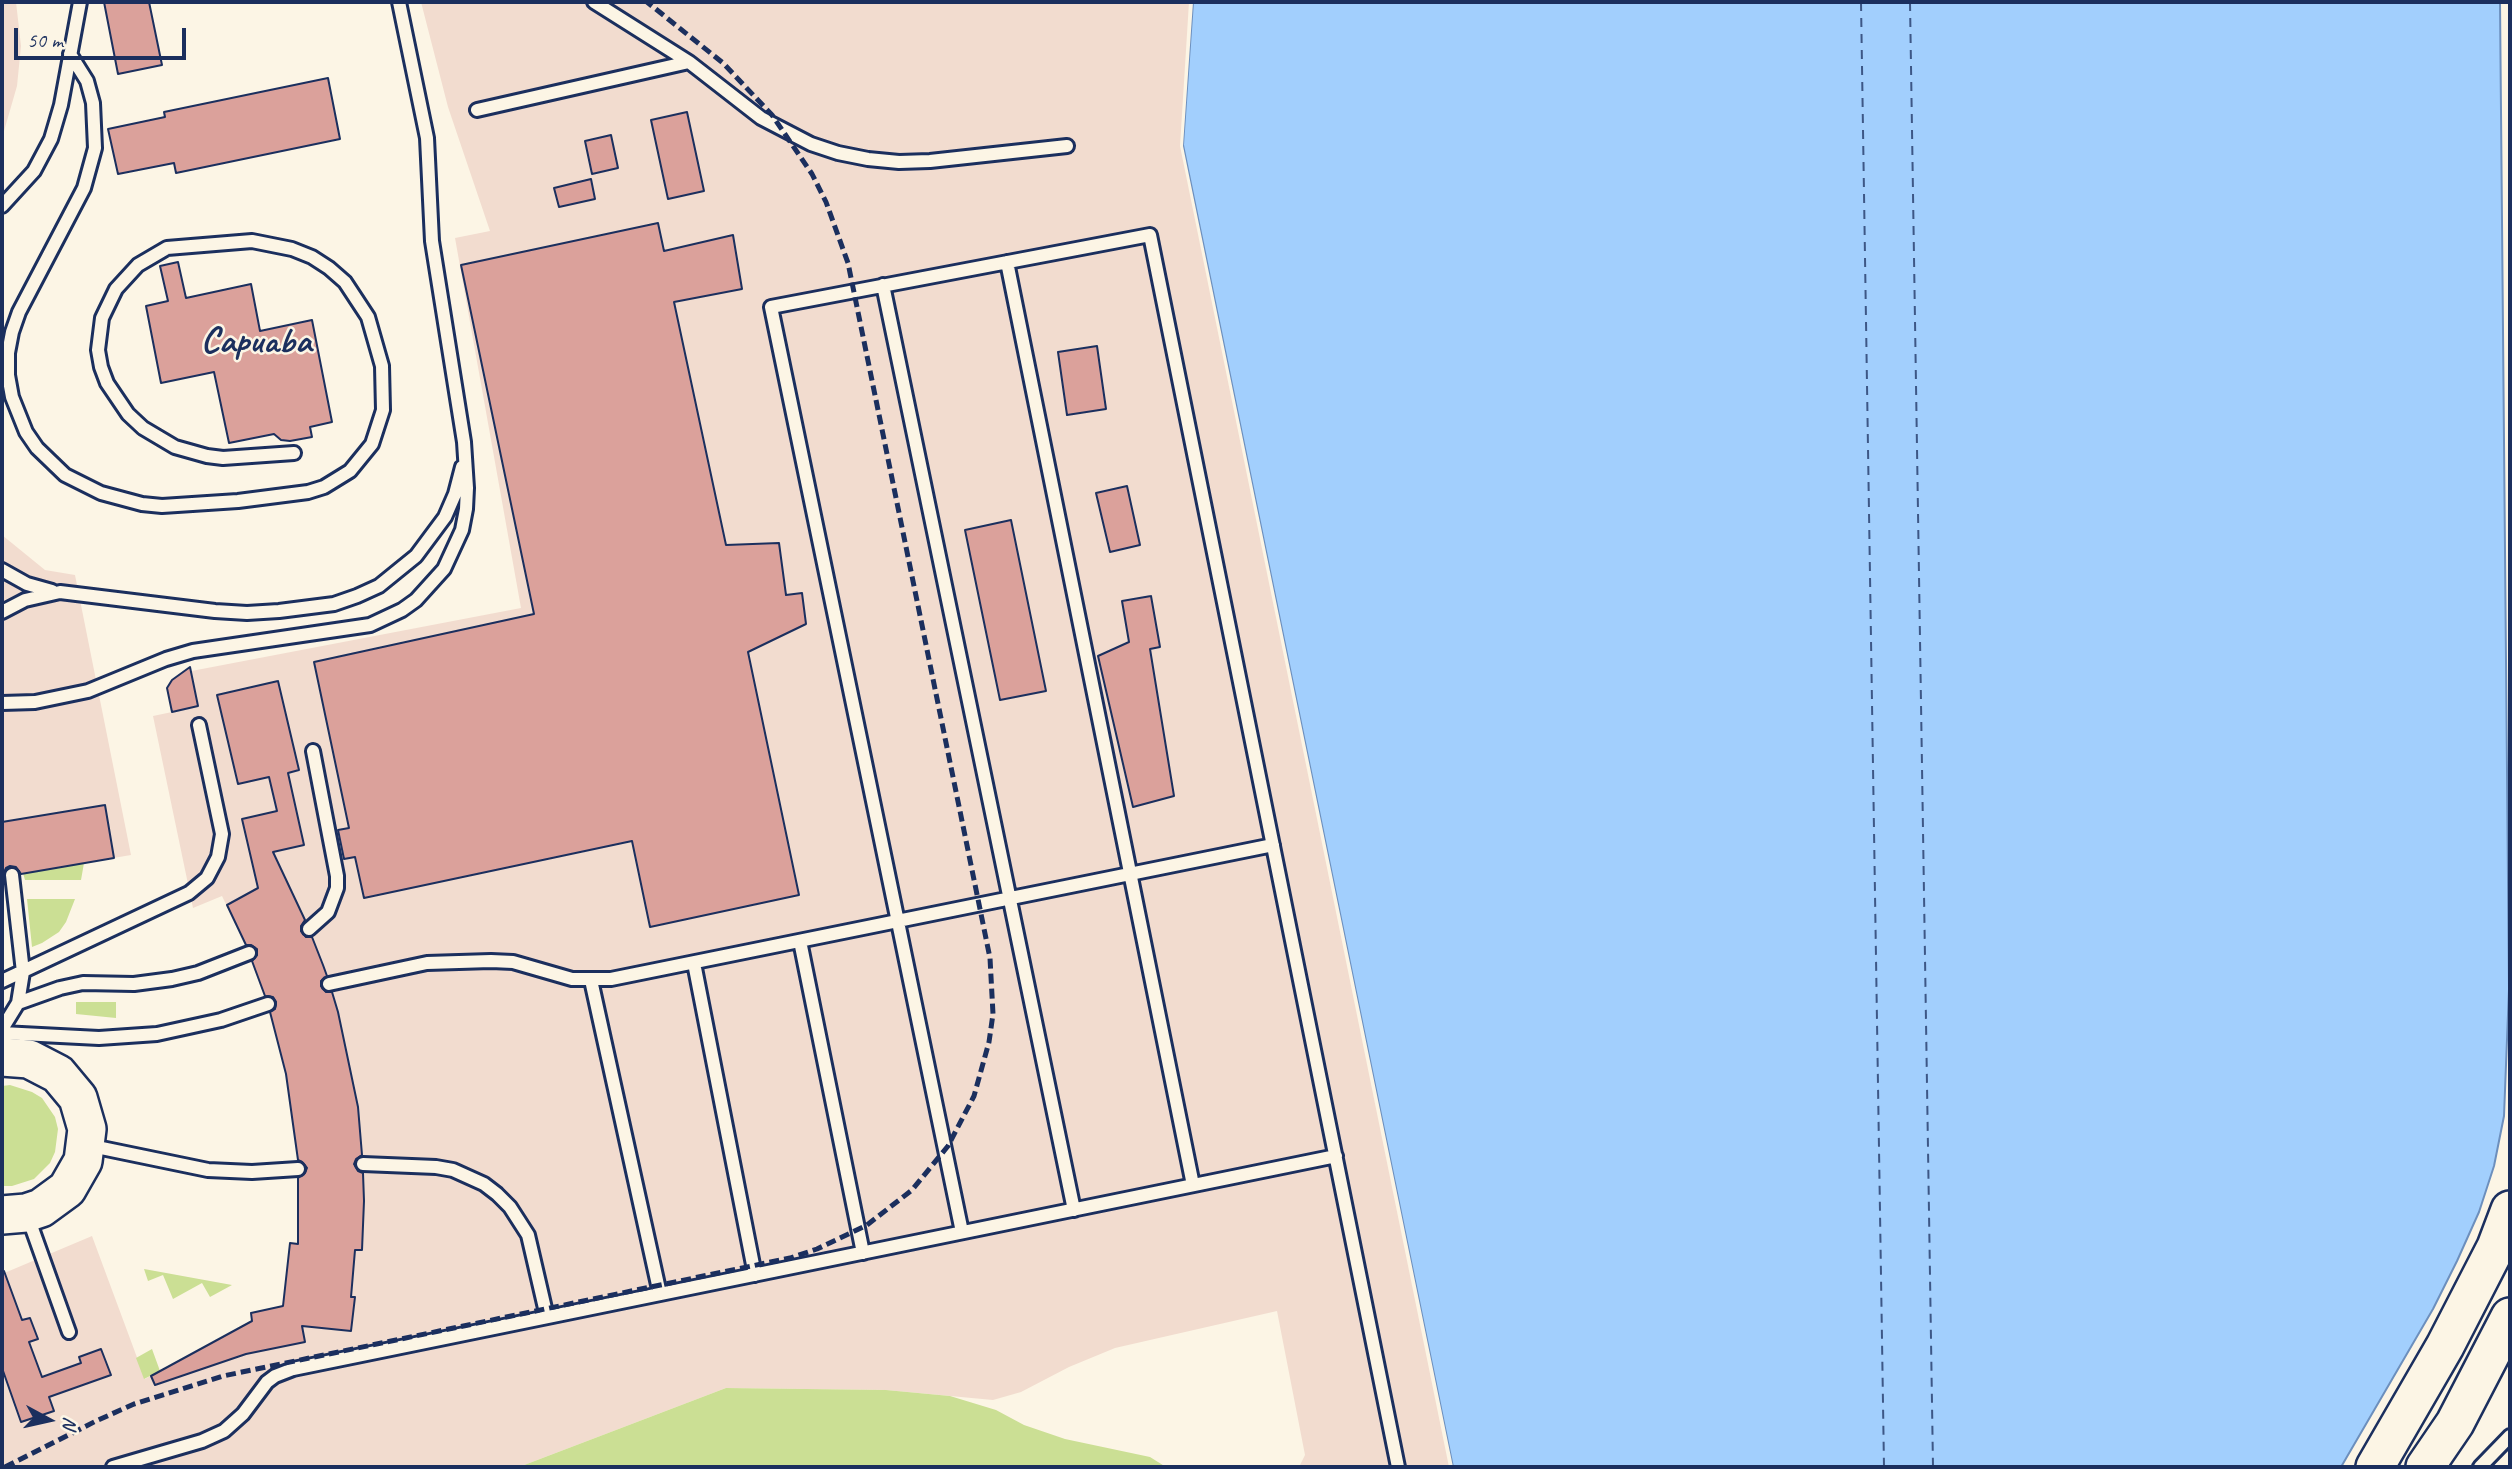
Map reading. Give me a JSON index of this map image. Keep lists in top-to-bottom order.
{
  "districts": ["Capuaba"],
  "scale_bar": "50 m",
  "north": "right"
}
